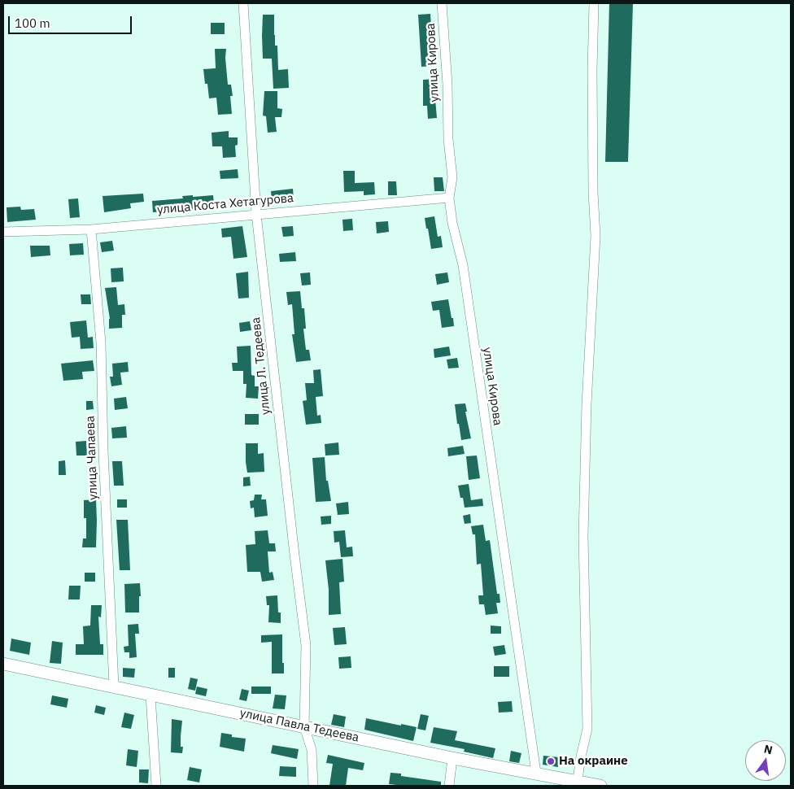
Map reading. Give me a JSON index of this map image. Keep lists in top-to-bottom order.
{
  "streets": {
    "main road": ["улица Павла Тедеева"],
    "street": [
      "улица Кирова",
      "улица Коста Хетагурова",
      "улица Л. Тедеева",
      "улица Чапаева"
    ]
  },
  "crossings": [
    ["улица Кирова", "улица Коста Хетагурова"],
    ["улица Кирова", "улица Павла Тедеева"],
    ["улица Коста Хетагурова", "улица Л. Тедеева"],
    ["улица Коста Хетагурова", "улица Чапаева"],
    ["улица Л. Тедеева", "улица Павла Тедеева"],
    ["улица Чапаева", "улица Павла Тедеева"]
  ],
  "places": ["На окраине"],
  "scale_bar": "100 m",
  "north": "top"
}
